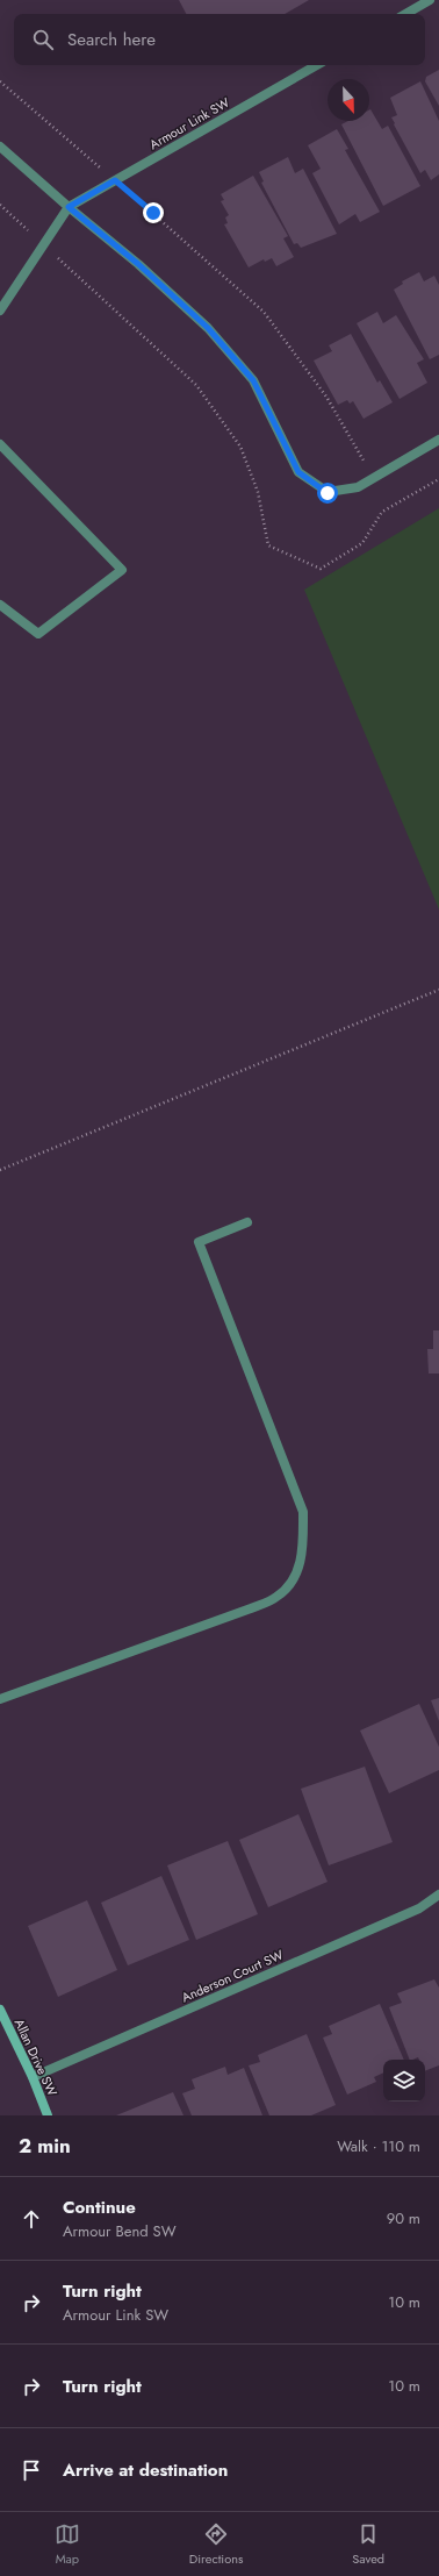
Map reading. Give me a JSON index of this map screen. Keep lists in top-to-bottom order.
{
  "streets": {
    "street": ["Armour Link SW", "Anderson Court SW", "Allan Drive SW"]
  },
  "crossings": [
    ["Anderson Court SW", "Allan Drive SW"]
  ],
  "north": "bottom",
  "page": {
    "search": "Search here",
    "heading": ["2 min", "Walk · 110 m"],
    "list": [
      ["Continue", "Armour Bend SW", "90 m"],
      ["Turn right", "Armour Link SW", "10 m"],
      ["Turn right", "10 m"],
      "Arrive at destination"
    ],
    "nav": ["Map", "Directions", "Saved"]
  }
}
